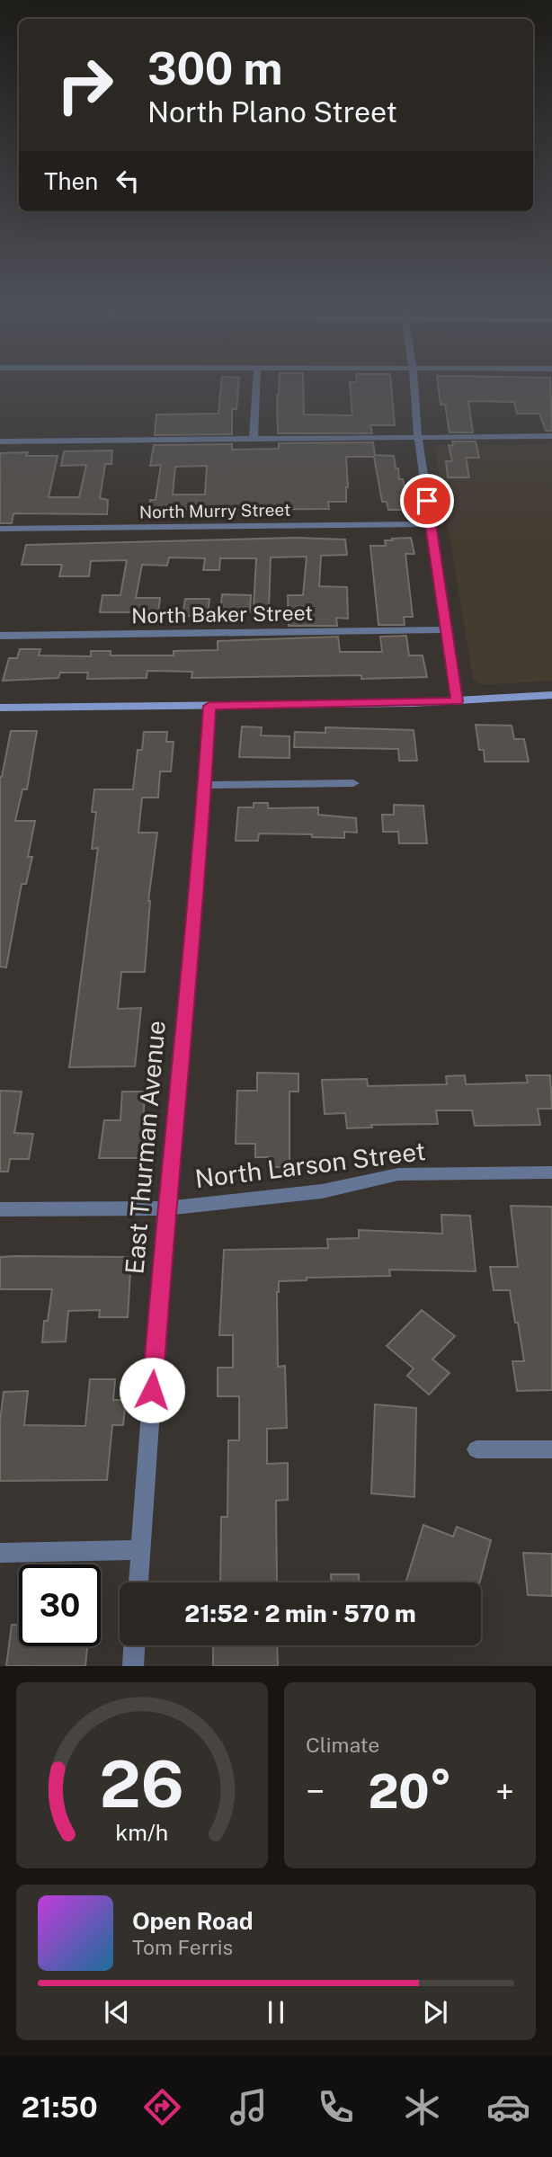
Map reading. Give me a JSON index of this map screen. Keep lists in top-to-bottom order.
{
  "streets": {
    "street": [
      "North Murry Street",
      "North Baker Street",
      "East Thurman Avenue",
      "North Larson Street"
    ]
  },
  "crossings": [
    ["East Thurman Avenue", "North Larson Street"]
  ],
  "page": {
    "turn": ["300 m", "North Plano Street"],
    "then": "Then",
    "limit": "30",
    "trip": "21:52 · 2 min · 570 m",
    "tile": "Climate",
    "heat": ["−", "20°", "+"],
    "song": ["Open Road", "Tom Ferris"],
    "tabs": "21:50",
    "gauge": ["26", "km/h"]
  }
}
